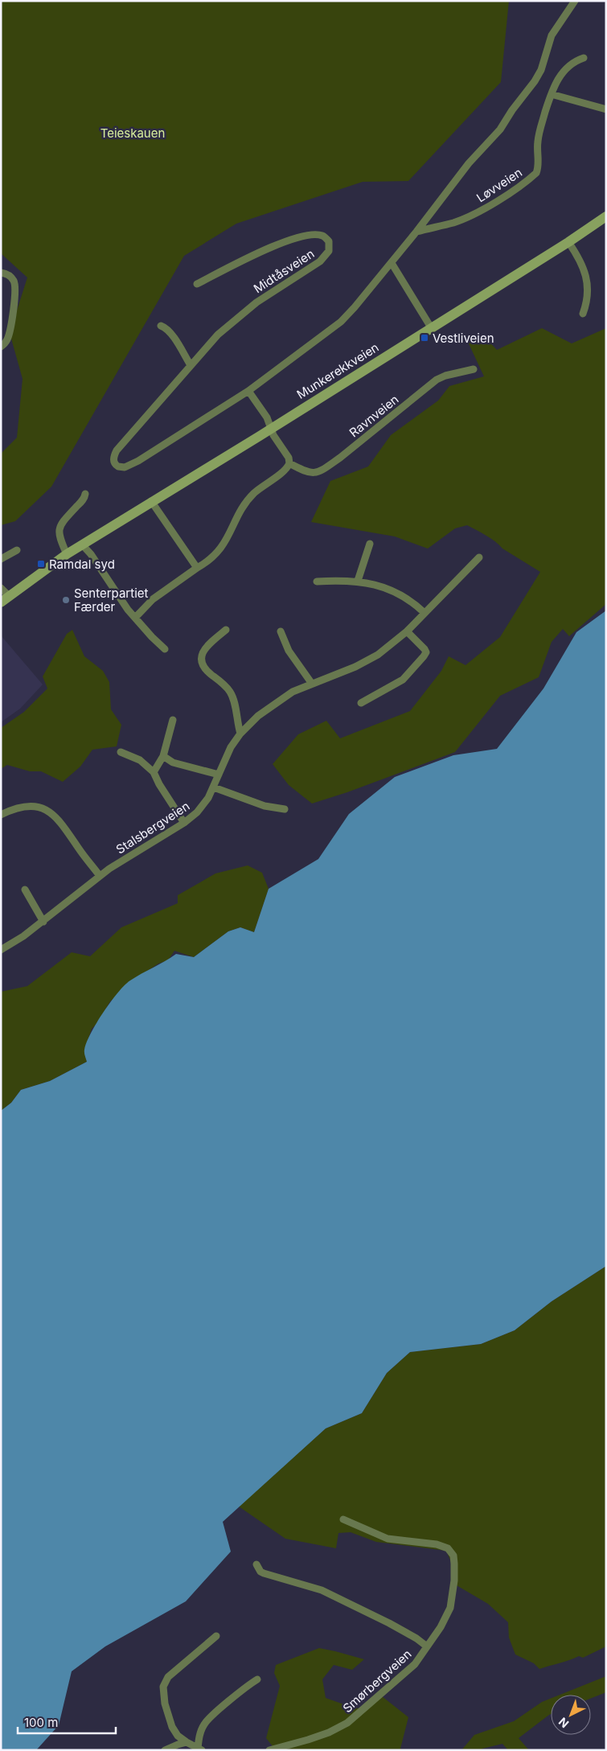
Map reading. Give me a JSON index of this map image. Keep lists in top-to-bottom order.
{
  "streets": {
    "main road": ["Munkerekkveien"],
    "street": [
      "Løvveien",
      "Midtåsveien",
      "Ravnveien",
      "Stalsbergveien",
      "Smørbergveien"
    ]
  },
  "parks": ["Teieskauen"],
  "places": {
    "transit": ["Vestliveien", "Ramdal syd"],
    "other": ["Senterpartiet Færder"]
  },
  "scale_bar": "100 m",
  "north": "bottom left"
}
